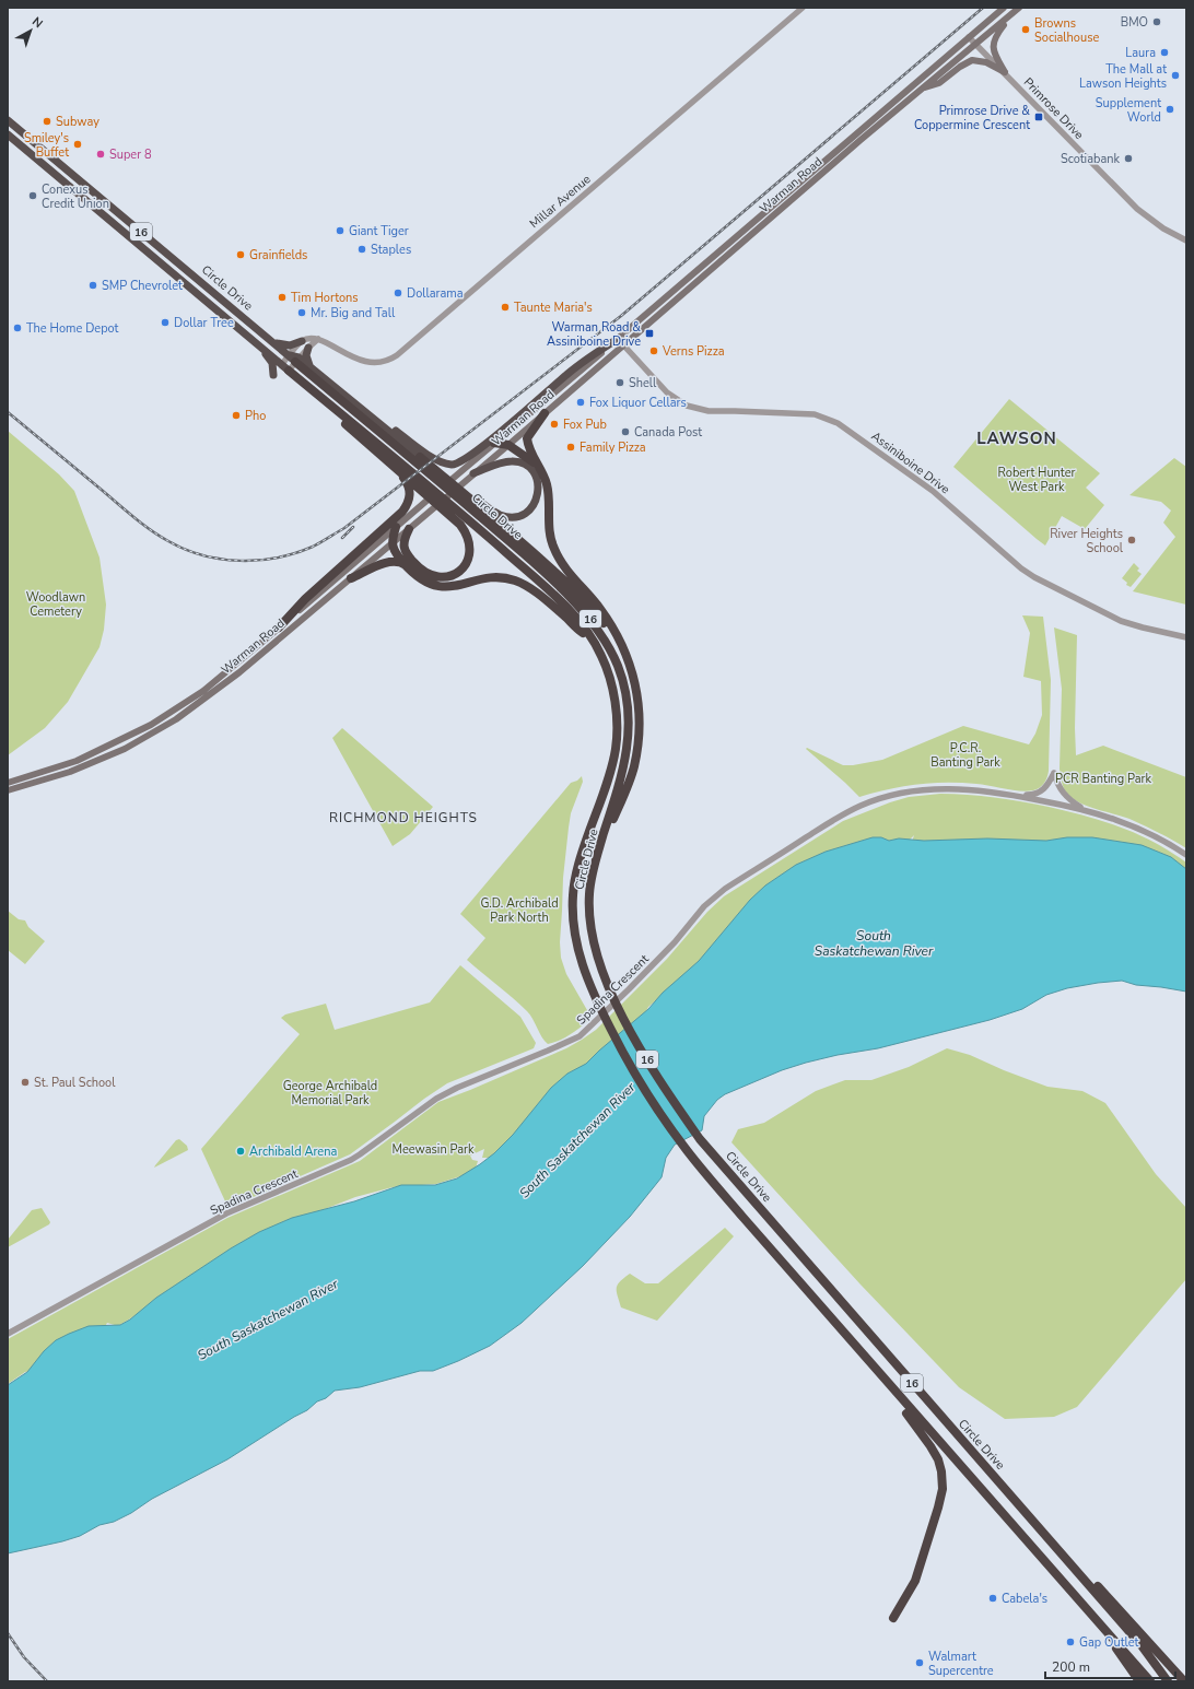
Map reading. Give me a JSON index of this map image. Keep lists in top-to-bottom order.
{
  "streets": {
    "highway": ["16", "Circle Drive"],
    "main road": ["Warman Road"],
    "street": [
      "Primrose Drive",
      "Millar Avenue",
      "Assiniboine Drive",
      "Spadina Crescent"
    ]
  },
  "crossings": [
    ["Primrose Drive", "Warman Road"],
    ["Warman Road", "Assiniboine Drive"]
  ],
  "districts": ["LAWSON", "RICHMOND HEIGHTS"],
  "water": ["South Saskatchewan River"],
  "parks": [
    "Robert Hunter West Park",
    "Woodlawn Cemetery",
    "P.C.R. Banting Park",
    "PCR Banting Park",
    "G.D. Archibald Park North",
    "George Archibald Memorial Park",
    "Meewasin Park"
  ],
  "places": {
    "other": [
      "BMO",
      "Browns Socialhouse",
      "Laura",
      "The Mall at Lawson Heights",
      "Supplement World",
      "Subway",
      "Smiley's Buffet",
      "Super 8",
      "Scotiabank",
      "Conexus Credit Union",
      "Giant Tiger",
      "Staples",
      "Grainfields",
      "SMP Chevrolet",
      "Dollarama",
      "Tim Hortons",
      "Taunte Maria's",
      "Mr. Big and Tall",
      "Dollar Tree",
      "The Home Depot",
      "Verns Pizza",
      "Shell",
      "Fox Liquor Cellars",
      "Pho",
      "Fox Pub",
      "Canada Post",
      "Family Pizza",
      "River Heights School",
      "St. Paul School",
      "Archibald Arena",
      "Cabela's",
      "Gap Outlet",
      "Walmart Supercentre"
    ],
    "transit": ["Primrose Drive & Coppermine Crescent", "Warman Road & Assiniboine Drive"]
  },
  "scale_bar": "200 m",
  "north": "top right"
}
